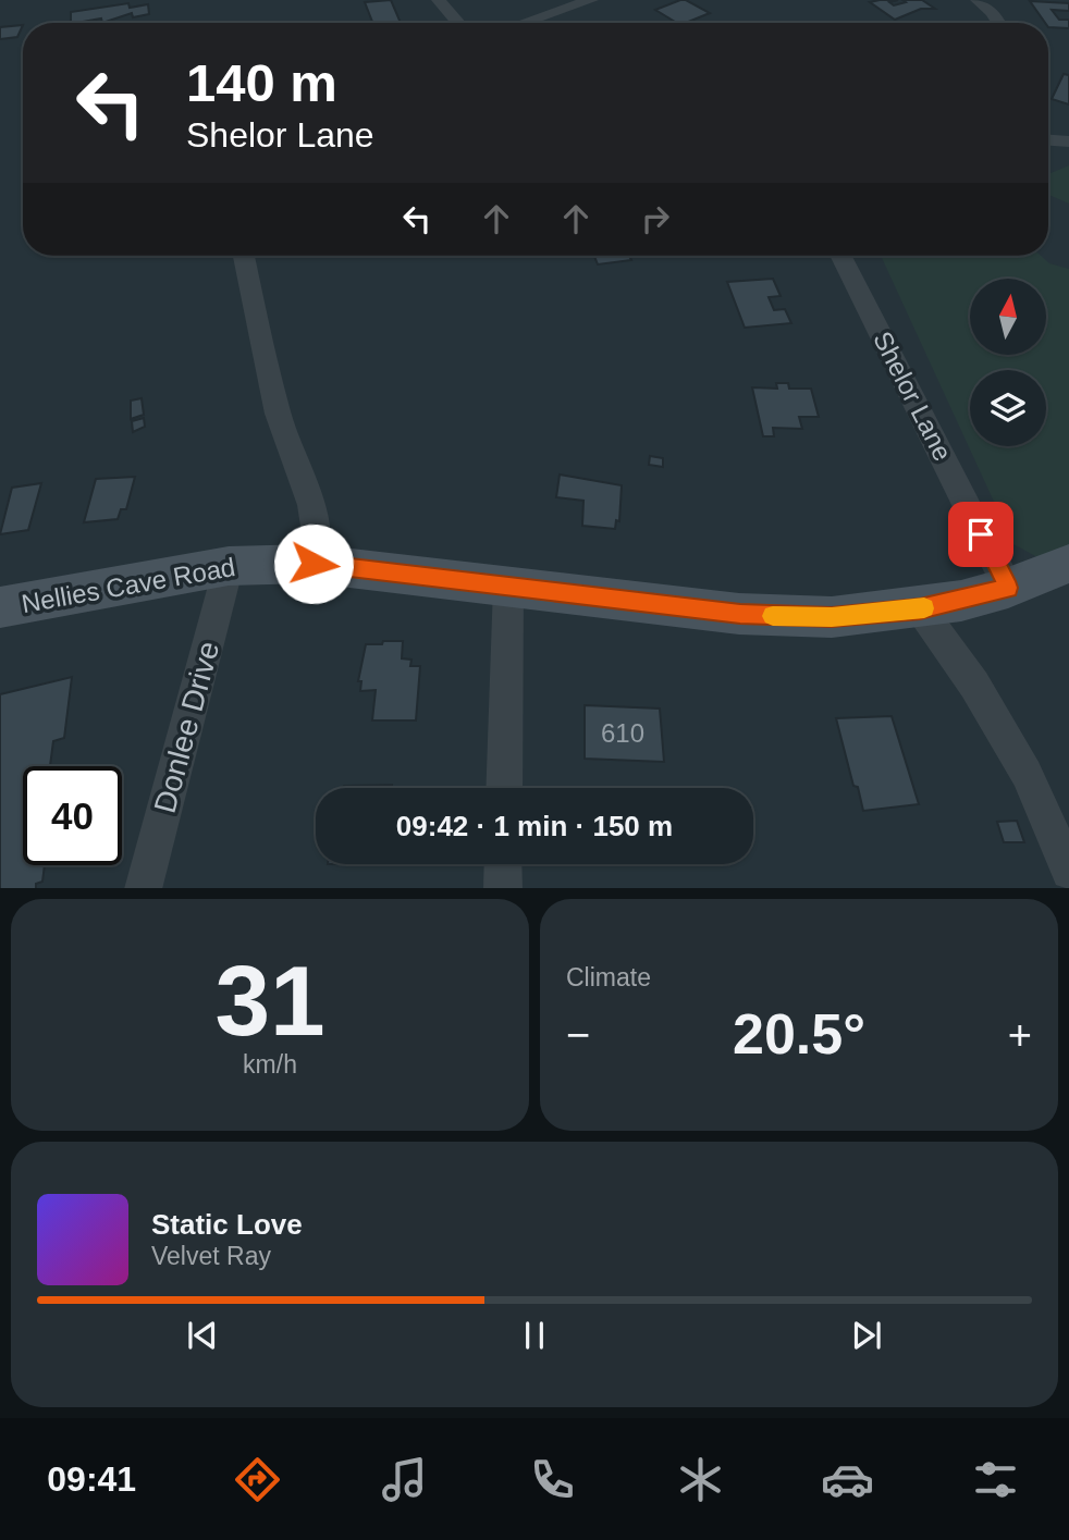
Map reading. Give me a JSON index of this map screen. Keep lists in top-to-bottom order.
{
  "streets": {
    "street": ["Shelor Lane", "Nellies Cave Road", "Donlee Drive"]
  },
  "crossings": [
    ["Shelor Lane", "Nellies Cave Road"],
    ["Nellies Cave Road", "Donlee Drive"]
  ],
  "house_numbers": ["610"],
  "north": "top",
  "page": {
    "turn": ["140 m", "Shelor Lane"],
    "limit": "40",
    "trip": "09:42 · 1 min · 150 m",
    "tile": [
      ["31", "km/h"],
      "Climate"
    ],
    "heat": ["−", "20.5°", "+"],
    "song": ["Static Love", "Velvet Ray"],
    "tabs": "09:41"
  }
}
